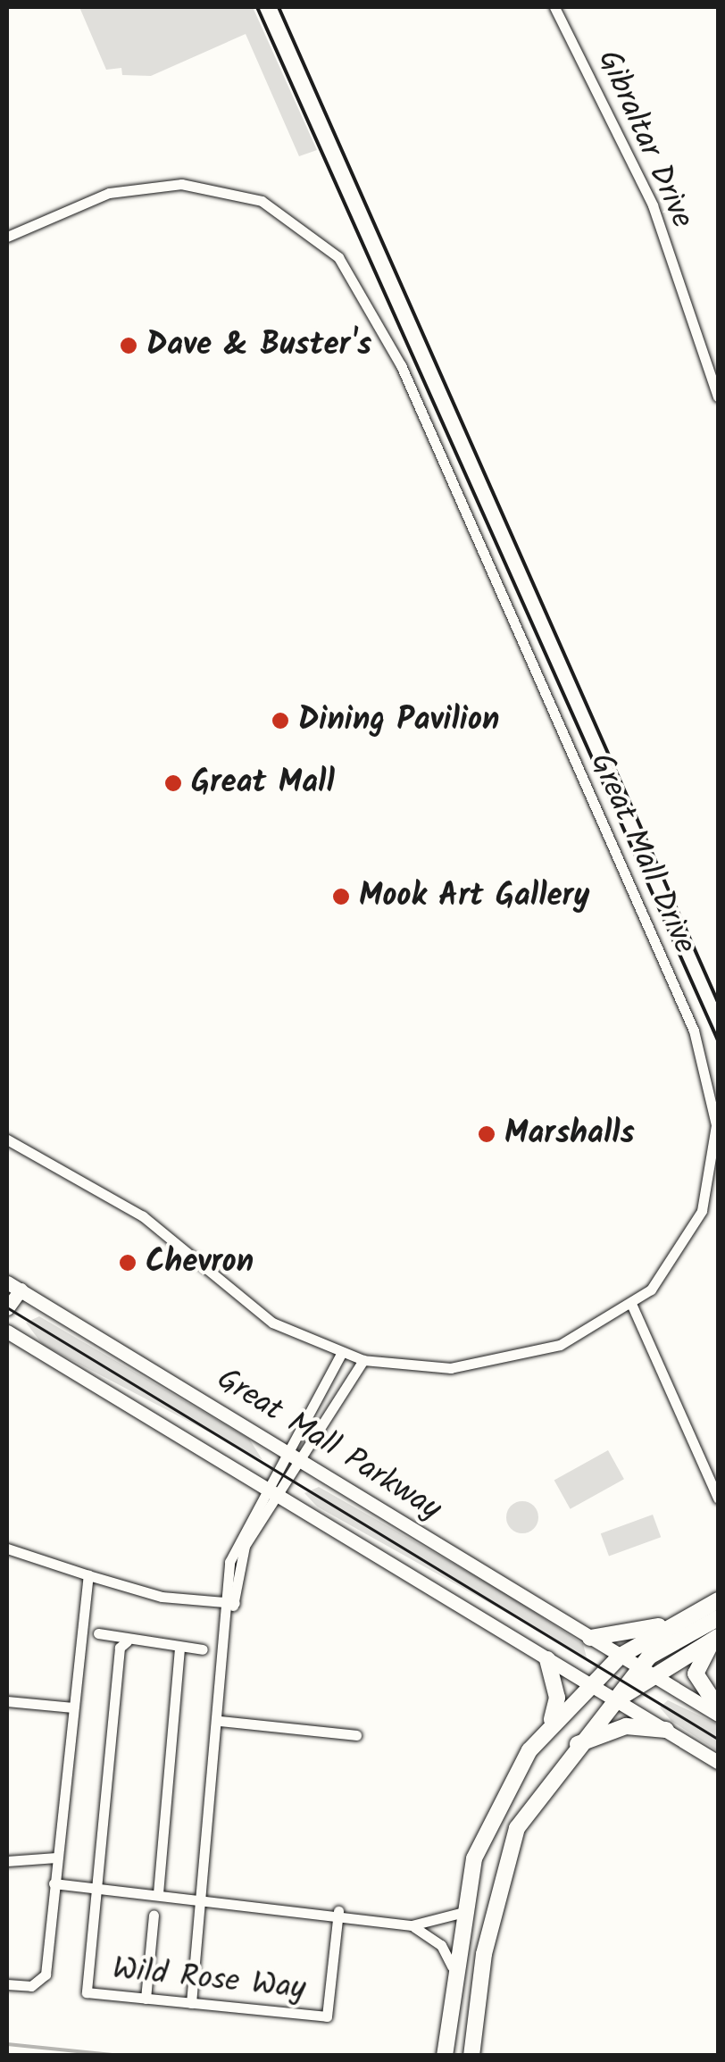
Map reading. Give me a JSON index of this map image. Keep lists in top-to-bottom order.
{
  "streets": {
    "main road": ["Great Mall Parkway"],
    "street": ["Gibraltar Drive", "Great Mall Drive", "Wild Rose Way"]
  },
  "places": [
    "Dave & Buster's",
    "Dining Pavilion",
    "Great Mall",
    "Mook Art Gallery",
    "Marshalls",
    "Chevron"
  ]
}
